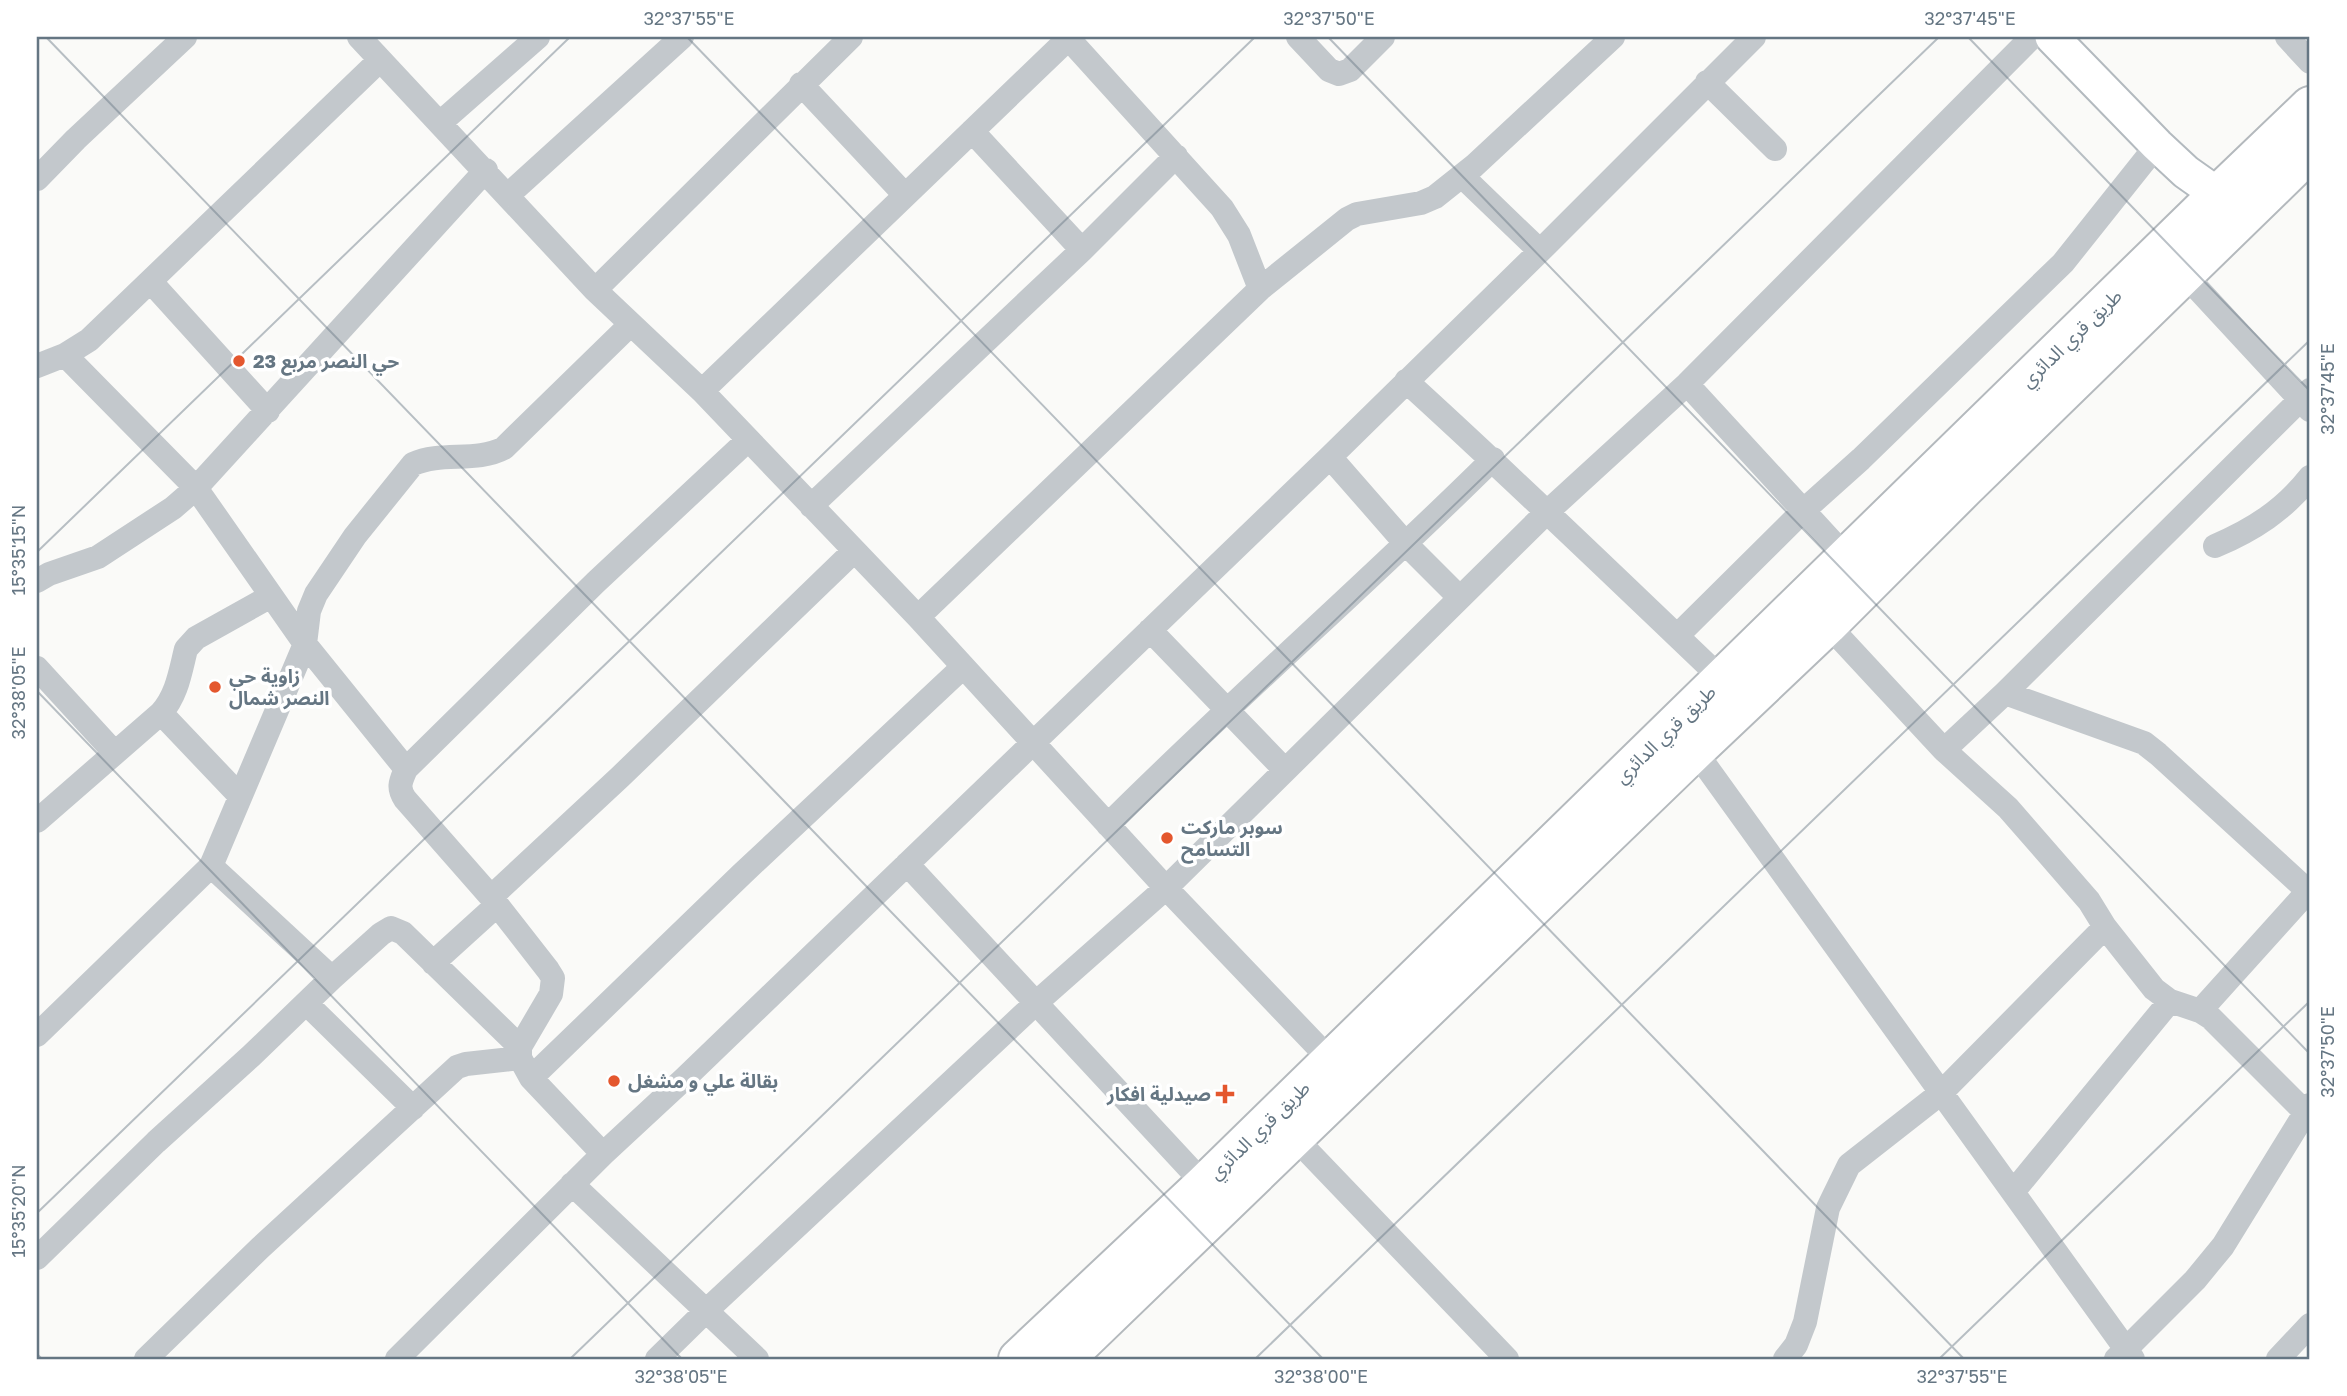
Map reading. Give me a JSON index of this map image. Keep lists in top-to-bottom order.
{
  "streets": {
    "highway": ["طريق قري الدائري"]
  },
  "places": {
    "other": [
      "حي النصر مربع 23",
      "زاوية حي النصر شمال",
      "سوبر ماركت التسامح",
      "بقالة علي و مشغل"
    ],
    "health": ["صيدلية افكار"]
  },
  "coordinates": [
    "32°37'55\"E",
    "32°37'50\"E",
    "32°37'45\"E",
    "15°35'15\"N",
    "32°38'05\"E",
    "15°35'20\"N",
    "32°38'00\"E"
  ]
}
